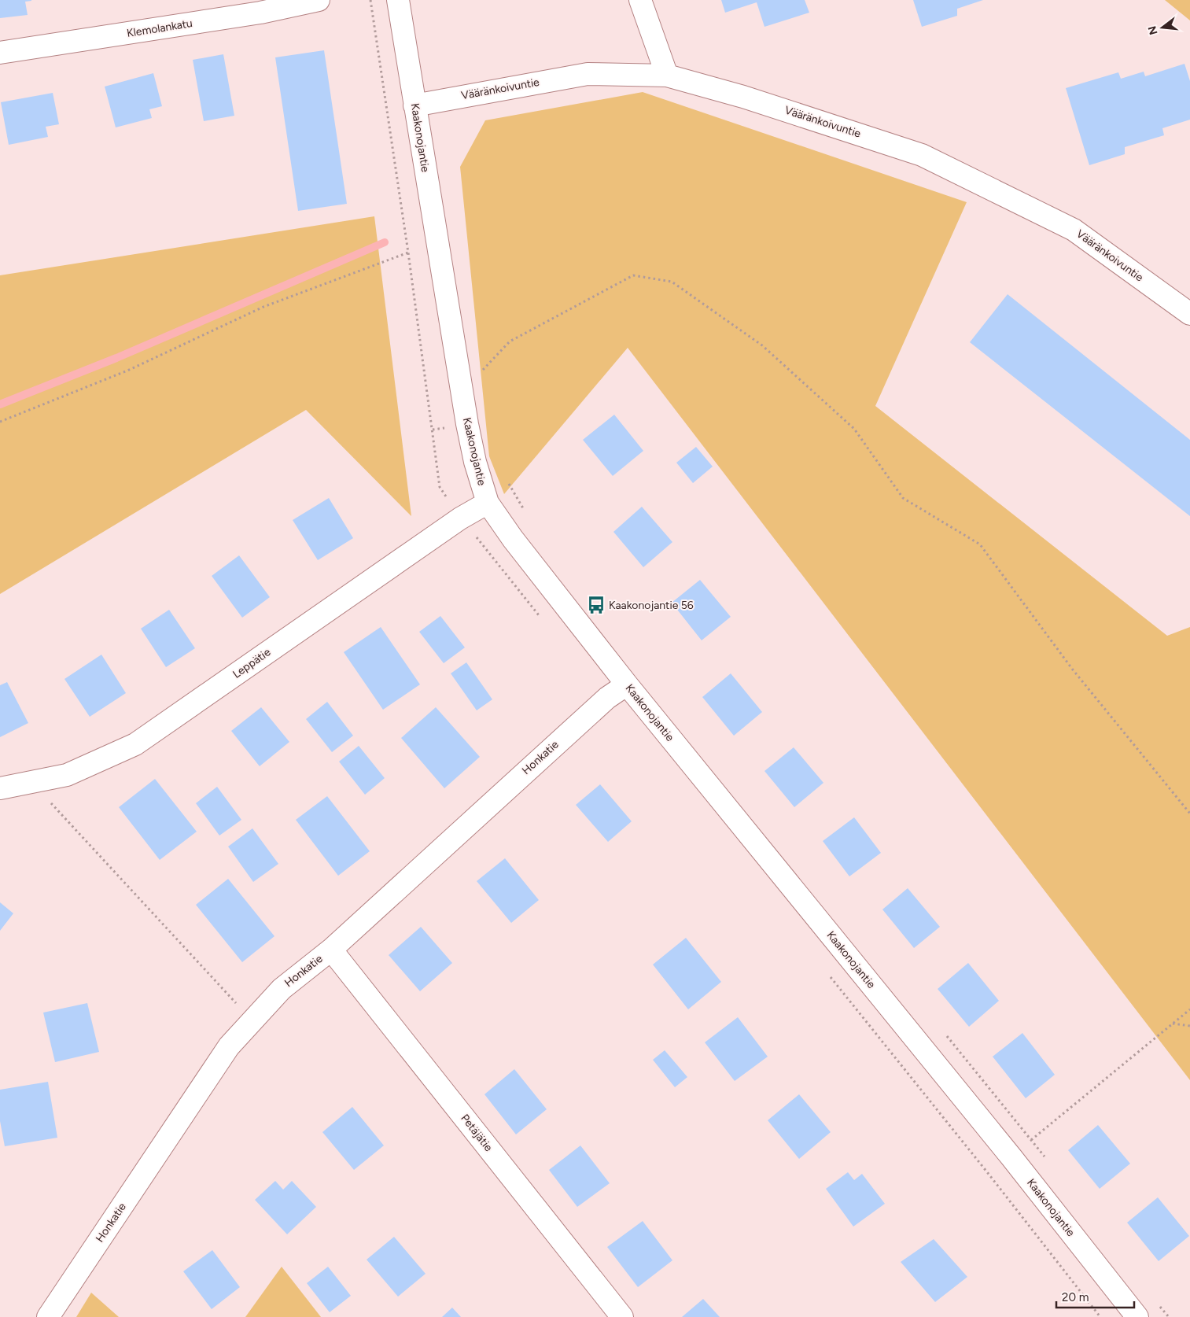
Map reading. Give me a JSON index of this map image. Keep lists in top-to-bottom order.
{
  "streets": {
    "street": [
      "Klemolankatu",
      "Vääränkoivuntie",
      "Kaakonojantie",
      "Leppätie",
      "Honkatie",
      "Petäjätie"
    ]
  },
  "crossings": [
    ["Vääränkoivuntie", "Kaakonojantie"],
    ["Kaakonojantie", "Leppätie"],
    ["Kaakonojantie", "Honkatie"],
    ["Honkatie", "Petäjätie"]
  ],
  "places": {
    "bus stop": ["Kaakonojantie 56"]
  },
  "scale_bar": "20 m",
  "north": "left"
}
